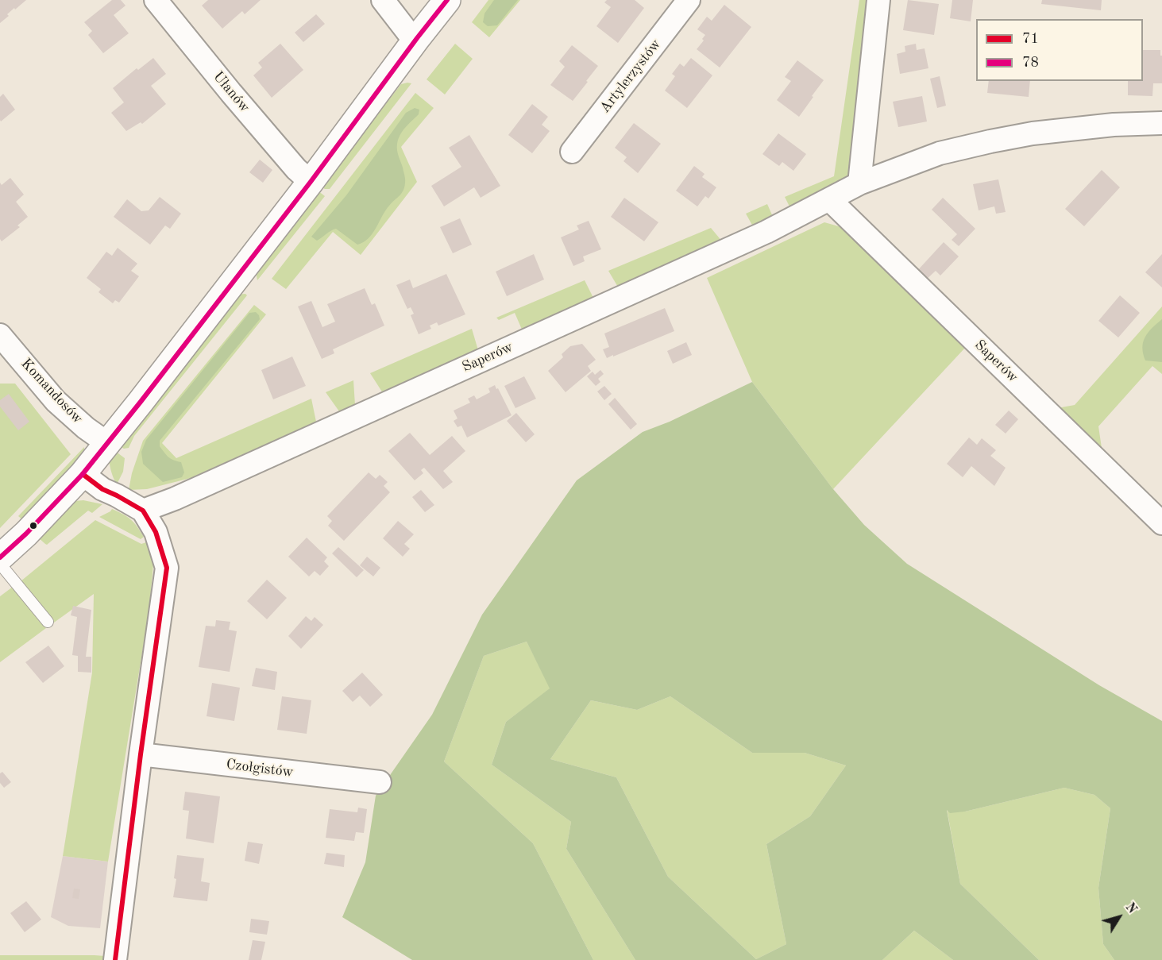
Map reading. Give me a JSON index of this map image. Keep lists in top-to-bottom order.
{
  "streets": {
    "street": [
      "Artylerzystów",
      "Ułanów",
      "Saperów",
      "Komandosów",
      "Czołgistów"
    ]
  },
  "lines": ["transit line 78", "transit line 71"],
  "legend": ["71", "78"],
  "north": "top right"
}
